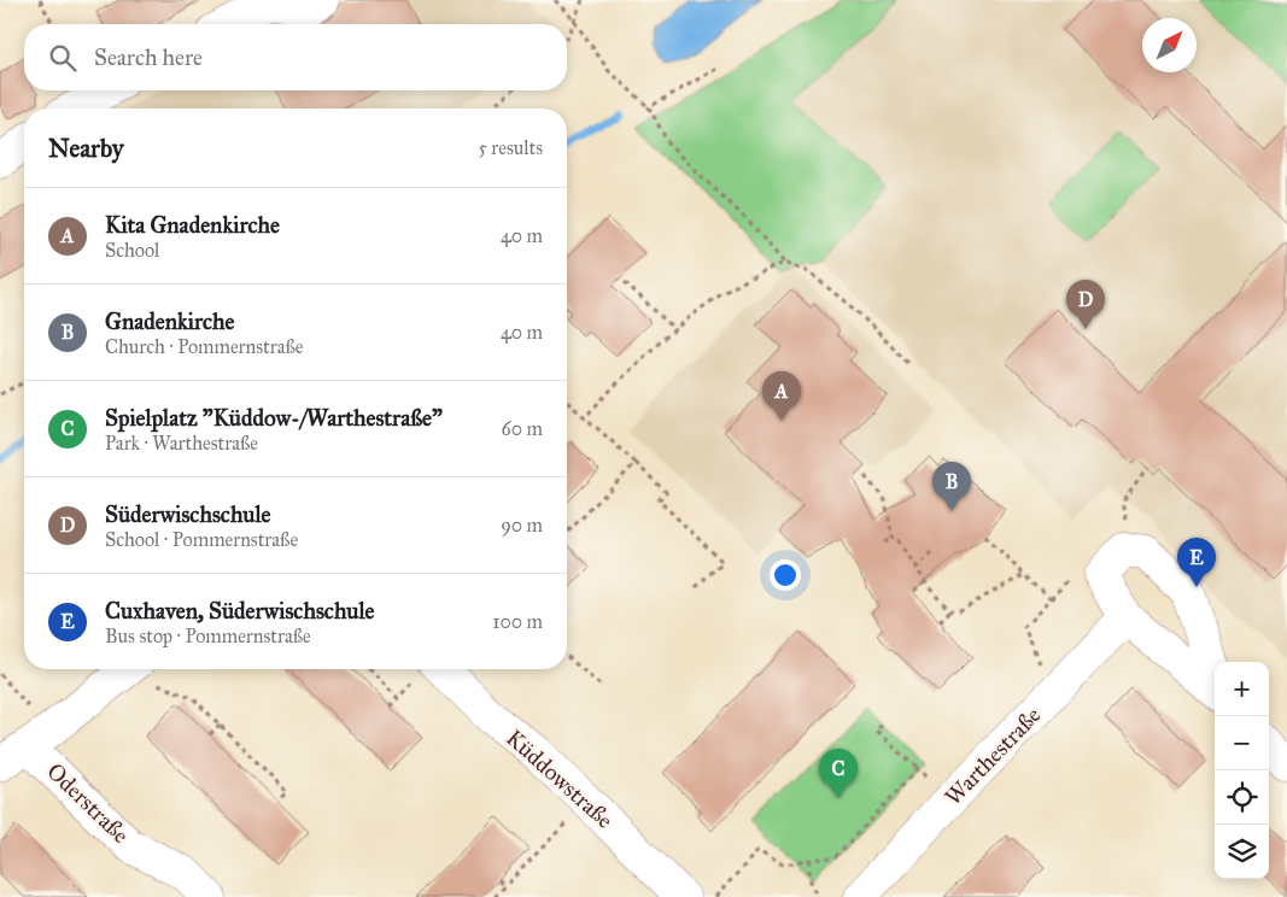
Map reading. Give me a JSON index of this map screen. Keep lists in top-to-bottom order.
{
  "streets": {
    "street": ["Warthestraße", "Küddowstraße", "Oderstraße"]
  },
  "north": "top right",
  "page": {
    "search": "Search here",
    "heading": ["Nearby", "5 results"],
    "list": [
      {
        "mark": "A",
        "name": "Kita Gnadenkirche",
        "note": "School",
        "value": "40 m"
      },
      {
        "mark": "B",
        "name": "Gnadenkirche",
        "note": "Church · Pommernstraße",
        "value": "40 m"
      },
      {
        "mark": "C",
        "name": "Spielplatz \"Küddow-/Warthestraße\"",
        "note": "Park · Warthestraße",
        "value": "60 m"
      },
      {
        "mark": "D",
        "name": "Süderwischschule",
        "note": "School · Pommernstraße",
        "value": "90 m"
      },
      {
        "mark": "E",
        "name": "Cuxhaven, Süderwischschule",
        "note": "Bus stop · Pommernstraße",
        "value": "100 m"
      }
    ],
    "pins": [
      "D",
      "A",
      "B",
      "E",
      "C"
    ],
    "map_buttons": ["+", "−"]
  }
}
